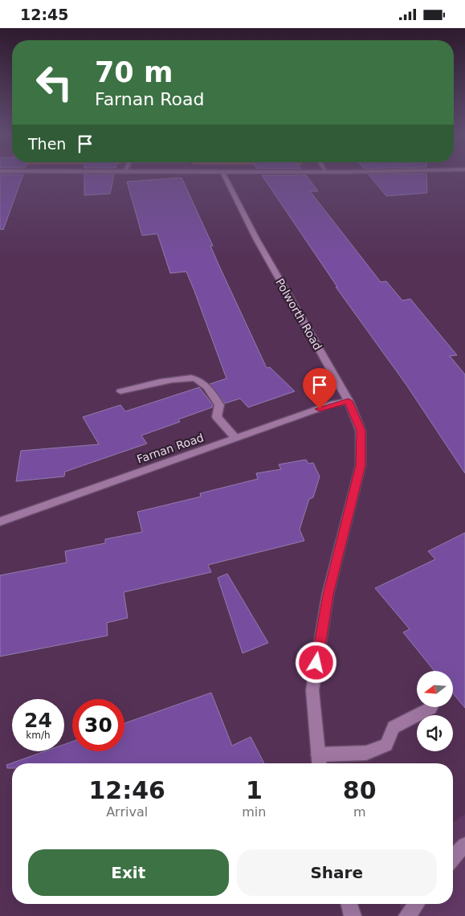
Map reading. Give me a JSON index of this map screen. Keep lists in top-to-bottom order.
{
  "streets": {
    "street": ["Polworth Road", "Farnan Road"]
  },
  "crossings": [
    ["Polworth Road", "Farnan Road"]
  ],
  "north": "left",
  "page": {
    "status": "12:45",
    "turn": ["70 m", "Farnan Road"],
    "then": "Then",
    "speed": "24 km/h",
    "limit": "30",
    "eta": [
      "12:46",
      "Arrival",
      "1",
      "min",
      "80",
      "m"
    ],
    "buttons": ["Exit", "Share"]
  }
}
